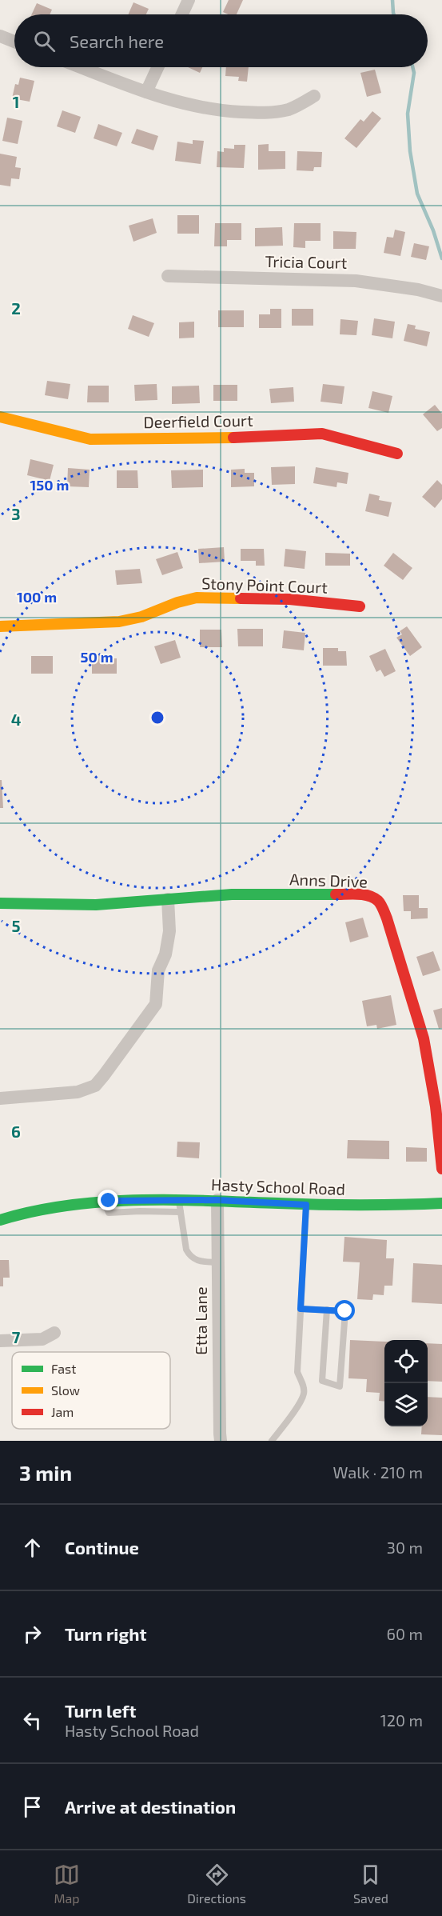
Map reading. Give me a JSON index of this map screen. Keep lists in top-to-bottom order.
{
  "streets": {
    "street": [
      "Tricia Court",
      "Deerfield Court",
      "Stony Point Court",
      "Anns Drive",
      "Hasty School Road",
      "Etta Lane"
    ]
  },
  "crossings": [
    ["Hasty School Road", "Etta Lane"]
  ],
  "legend": ["Fast", "Slow", "Jam"],
  "page": {
    "search": "Search here",
    "heading": ["3 min", "Walk · 210 m"],
    "list": [
      ["Continue", "30 m"],
      ["Turn right", "60 m"],
      ["Turn left", "Hasty School Road", "120 m"],
      "Arrive at destination"
    ],
    "nav": ["Map", "Directions", "Saved"]
  },
  "grid": {
    "rows": [
      "1",
      "2",
      "3",
      "4",
      "5",
      "6",
      "7"
    ]
  },
  "rings": ["150 m", "100 m", "50 m"]
}
